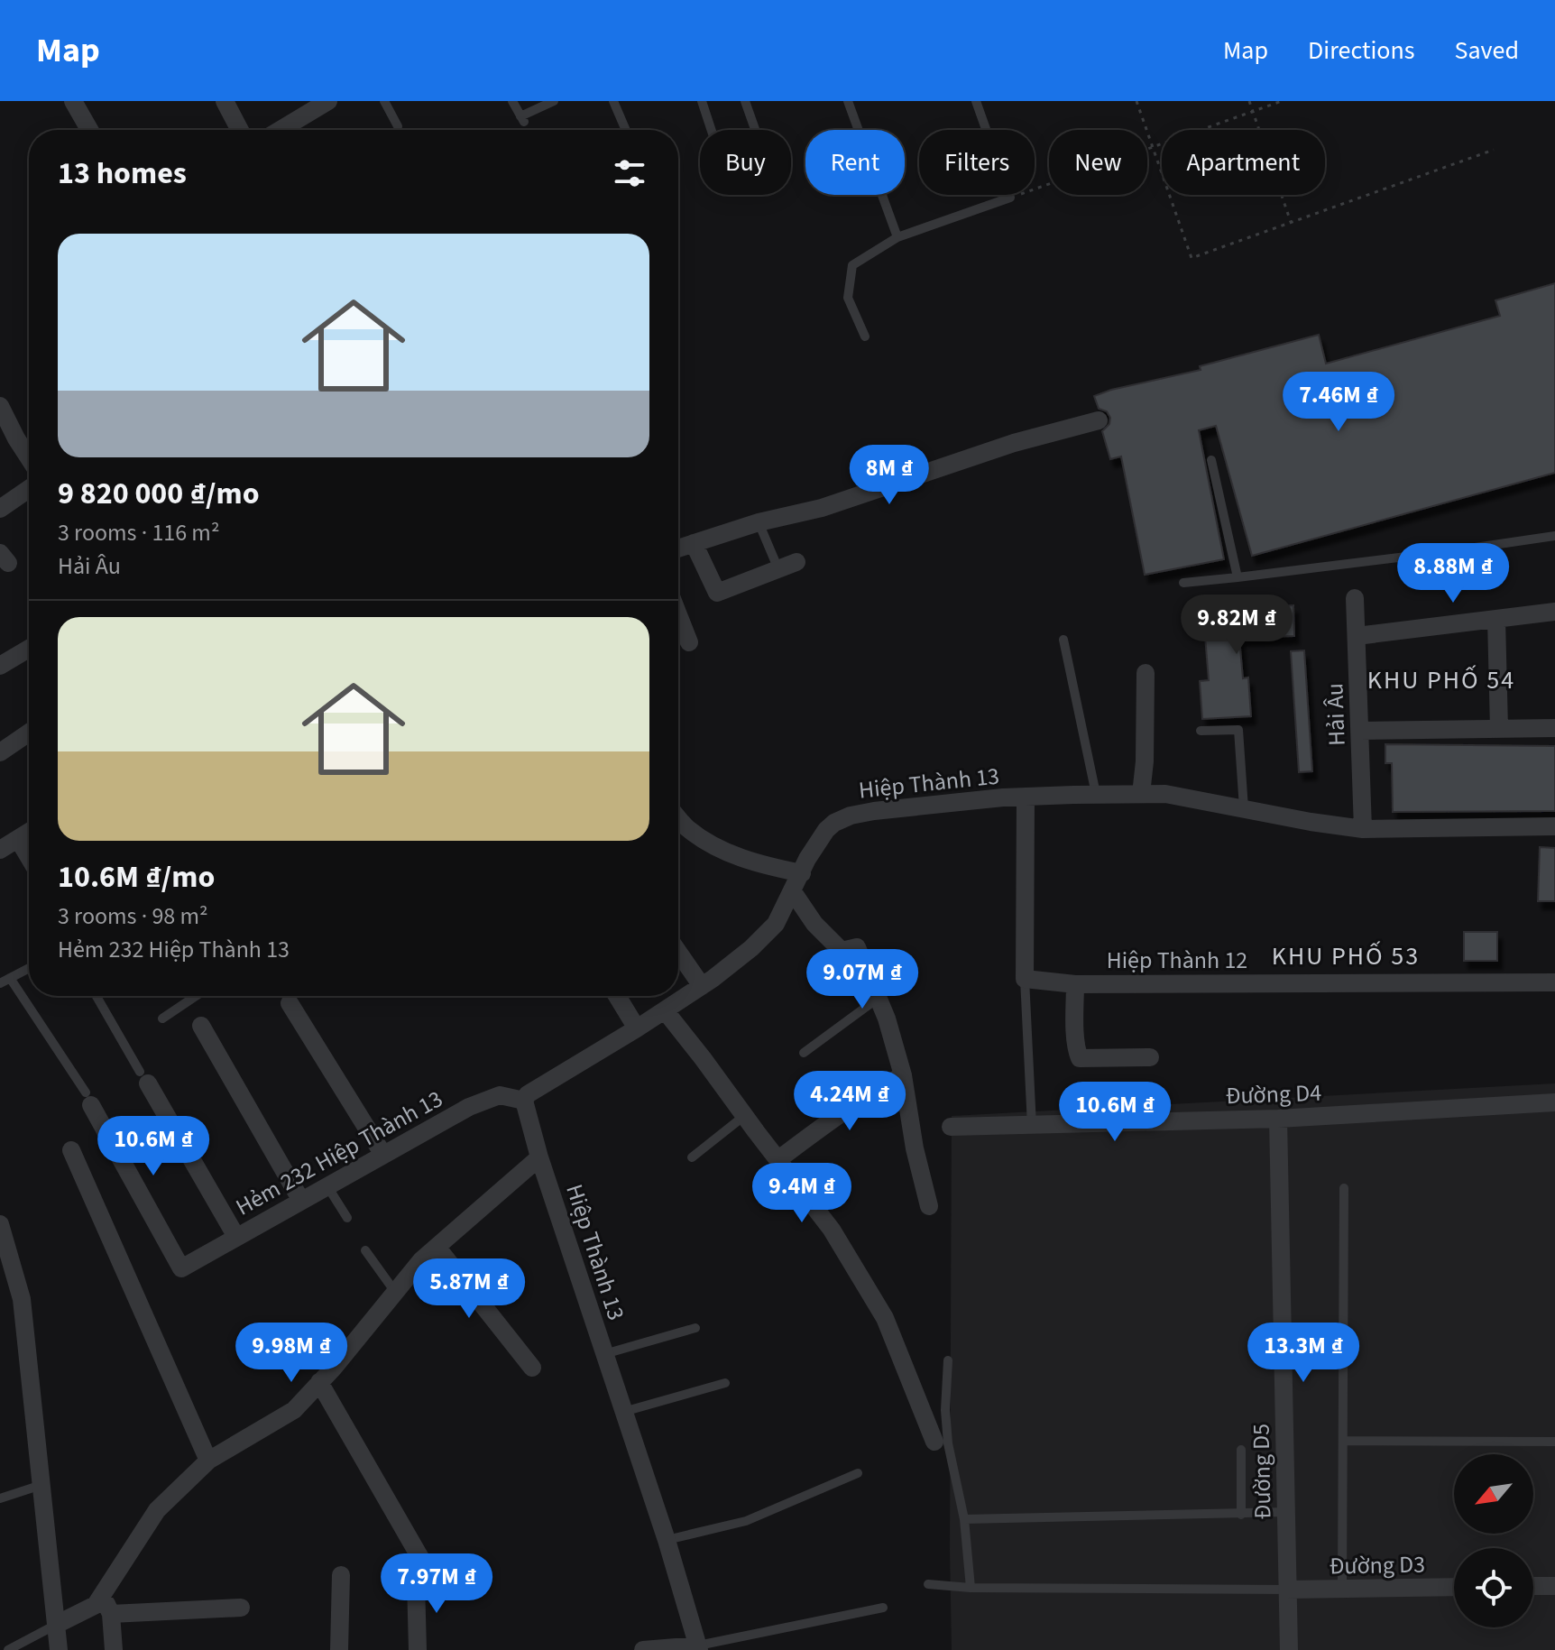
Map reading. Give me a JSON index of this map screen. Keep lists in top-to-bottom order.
{
  "streets": {
    "street": [
      "Hải Âu",
      "Hiệp Thành 13",
      "Hiệp Thành 12",
      "Đường D4",
      "Hẻm 232 Hiệp Thành 13",
      "Đường D5",
      "Đường D3"
    ]
  },
  "crossings": [
    ["Hải Âu", "Hiệp Thành 13"],
    ["Hiệp Thành 13", "Hẻm 232 Hiệp Thành 13"],
    ["Đường D4", "Đường D5"],
    ["Đường D5", "Đường D3"]
  ],
  "districts": ["KHU PHỐ 54", "KHU PHỐ 53"],
  "north": "bottom left",
  "page": {
    "header": "Map",
    "nav": ["Map", "Directions", "Saved"],
    "chip": [
      "Buy",
      "Rent",
      "Filters",
      "New",
      "Apartment"
    ],
    "heading": "13 homes",
    "list": [
      {
        "name": "9 820 000 ₫/mo",
        "note": "3 rooms · 116 m² · Hải Âu"
      },
      {
        "name": "10.6M ₫/mo",
        "note": "3 rooms · 98 m² · Hẻm 232 Hiệp Thành 13"
      }
    ],
    "price": [
      "7.46M ₫",
      "8M ₫",
      "8.88M ₫",
      "9.82M ₫",
      "9.07M ₫",
      "4.24M ₫",
      "10.6M ₫",
      "10.6M ₫",
      "9.4M ₫",
      "5.87M ₫",
      "9.98M ₫",
      "13.3M ₫",
      "7.97M ₫"
    ]
  }
}
